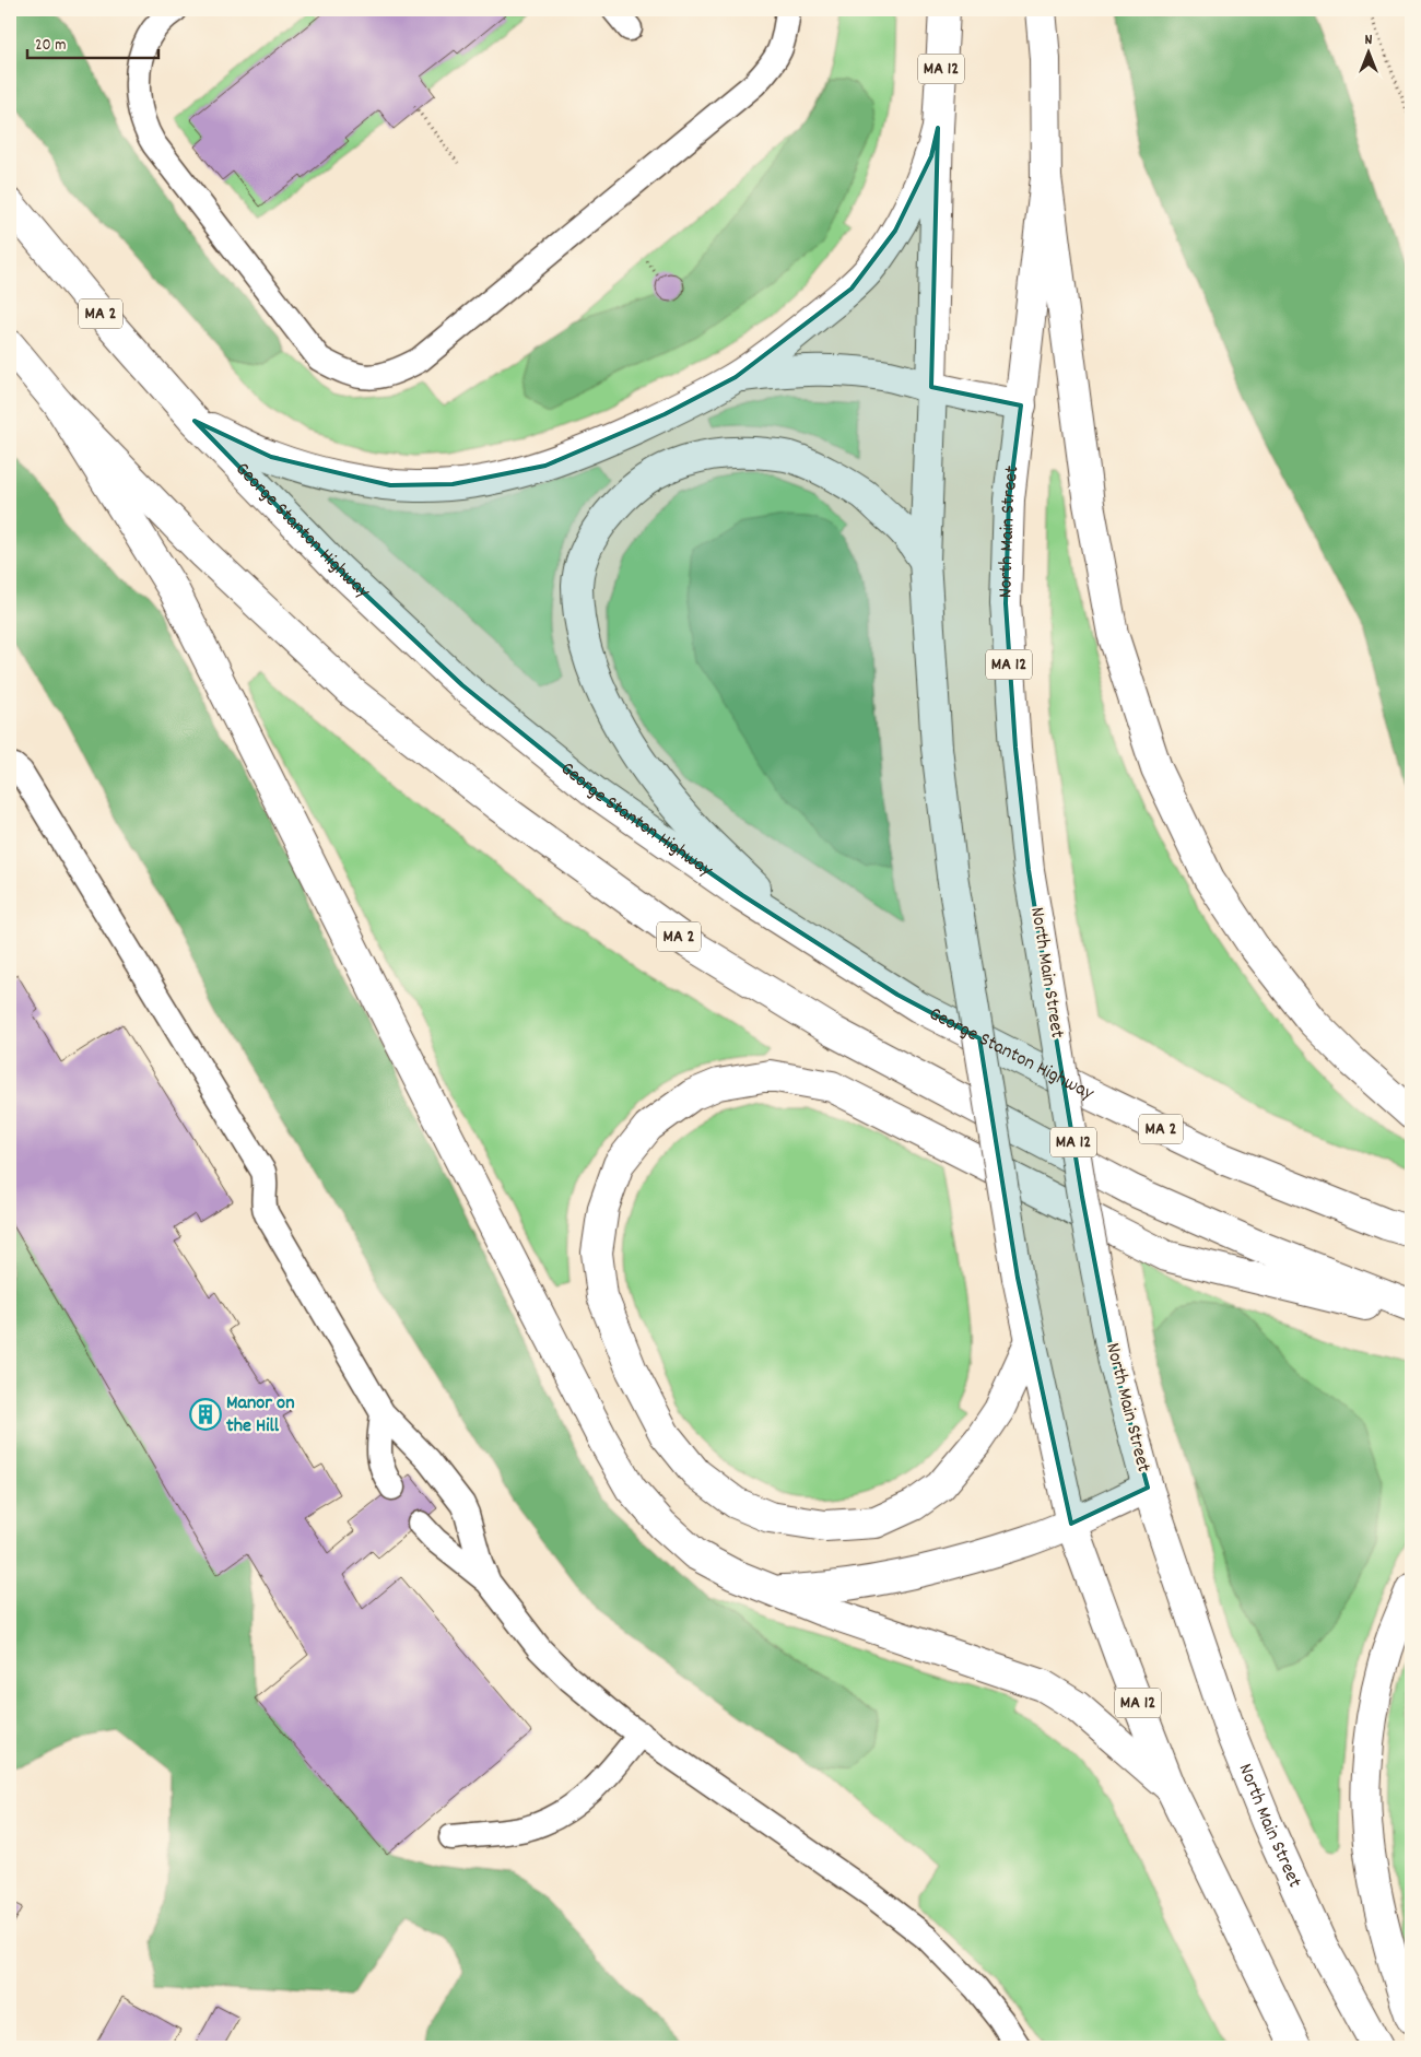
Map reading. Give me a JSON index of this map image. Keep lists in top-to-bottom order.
{
  "streets": {
    "main road": [
      "MA 12",
      "MA 2",
      "George Stanton Highway",
      "North Main Street"
    ]
  },
  "places": {
    "building": ["Manor on the Hill"]
  },
  "scale_bar": "20 m",
  "north": "top"
}
